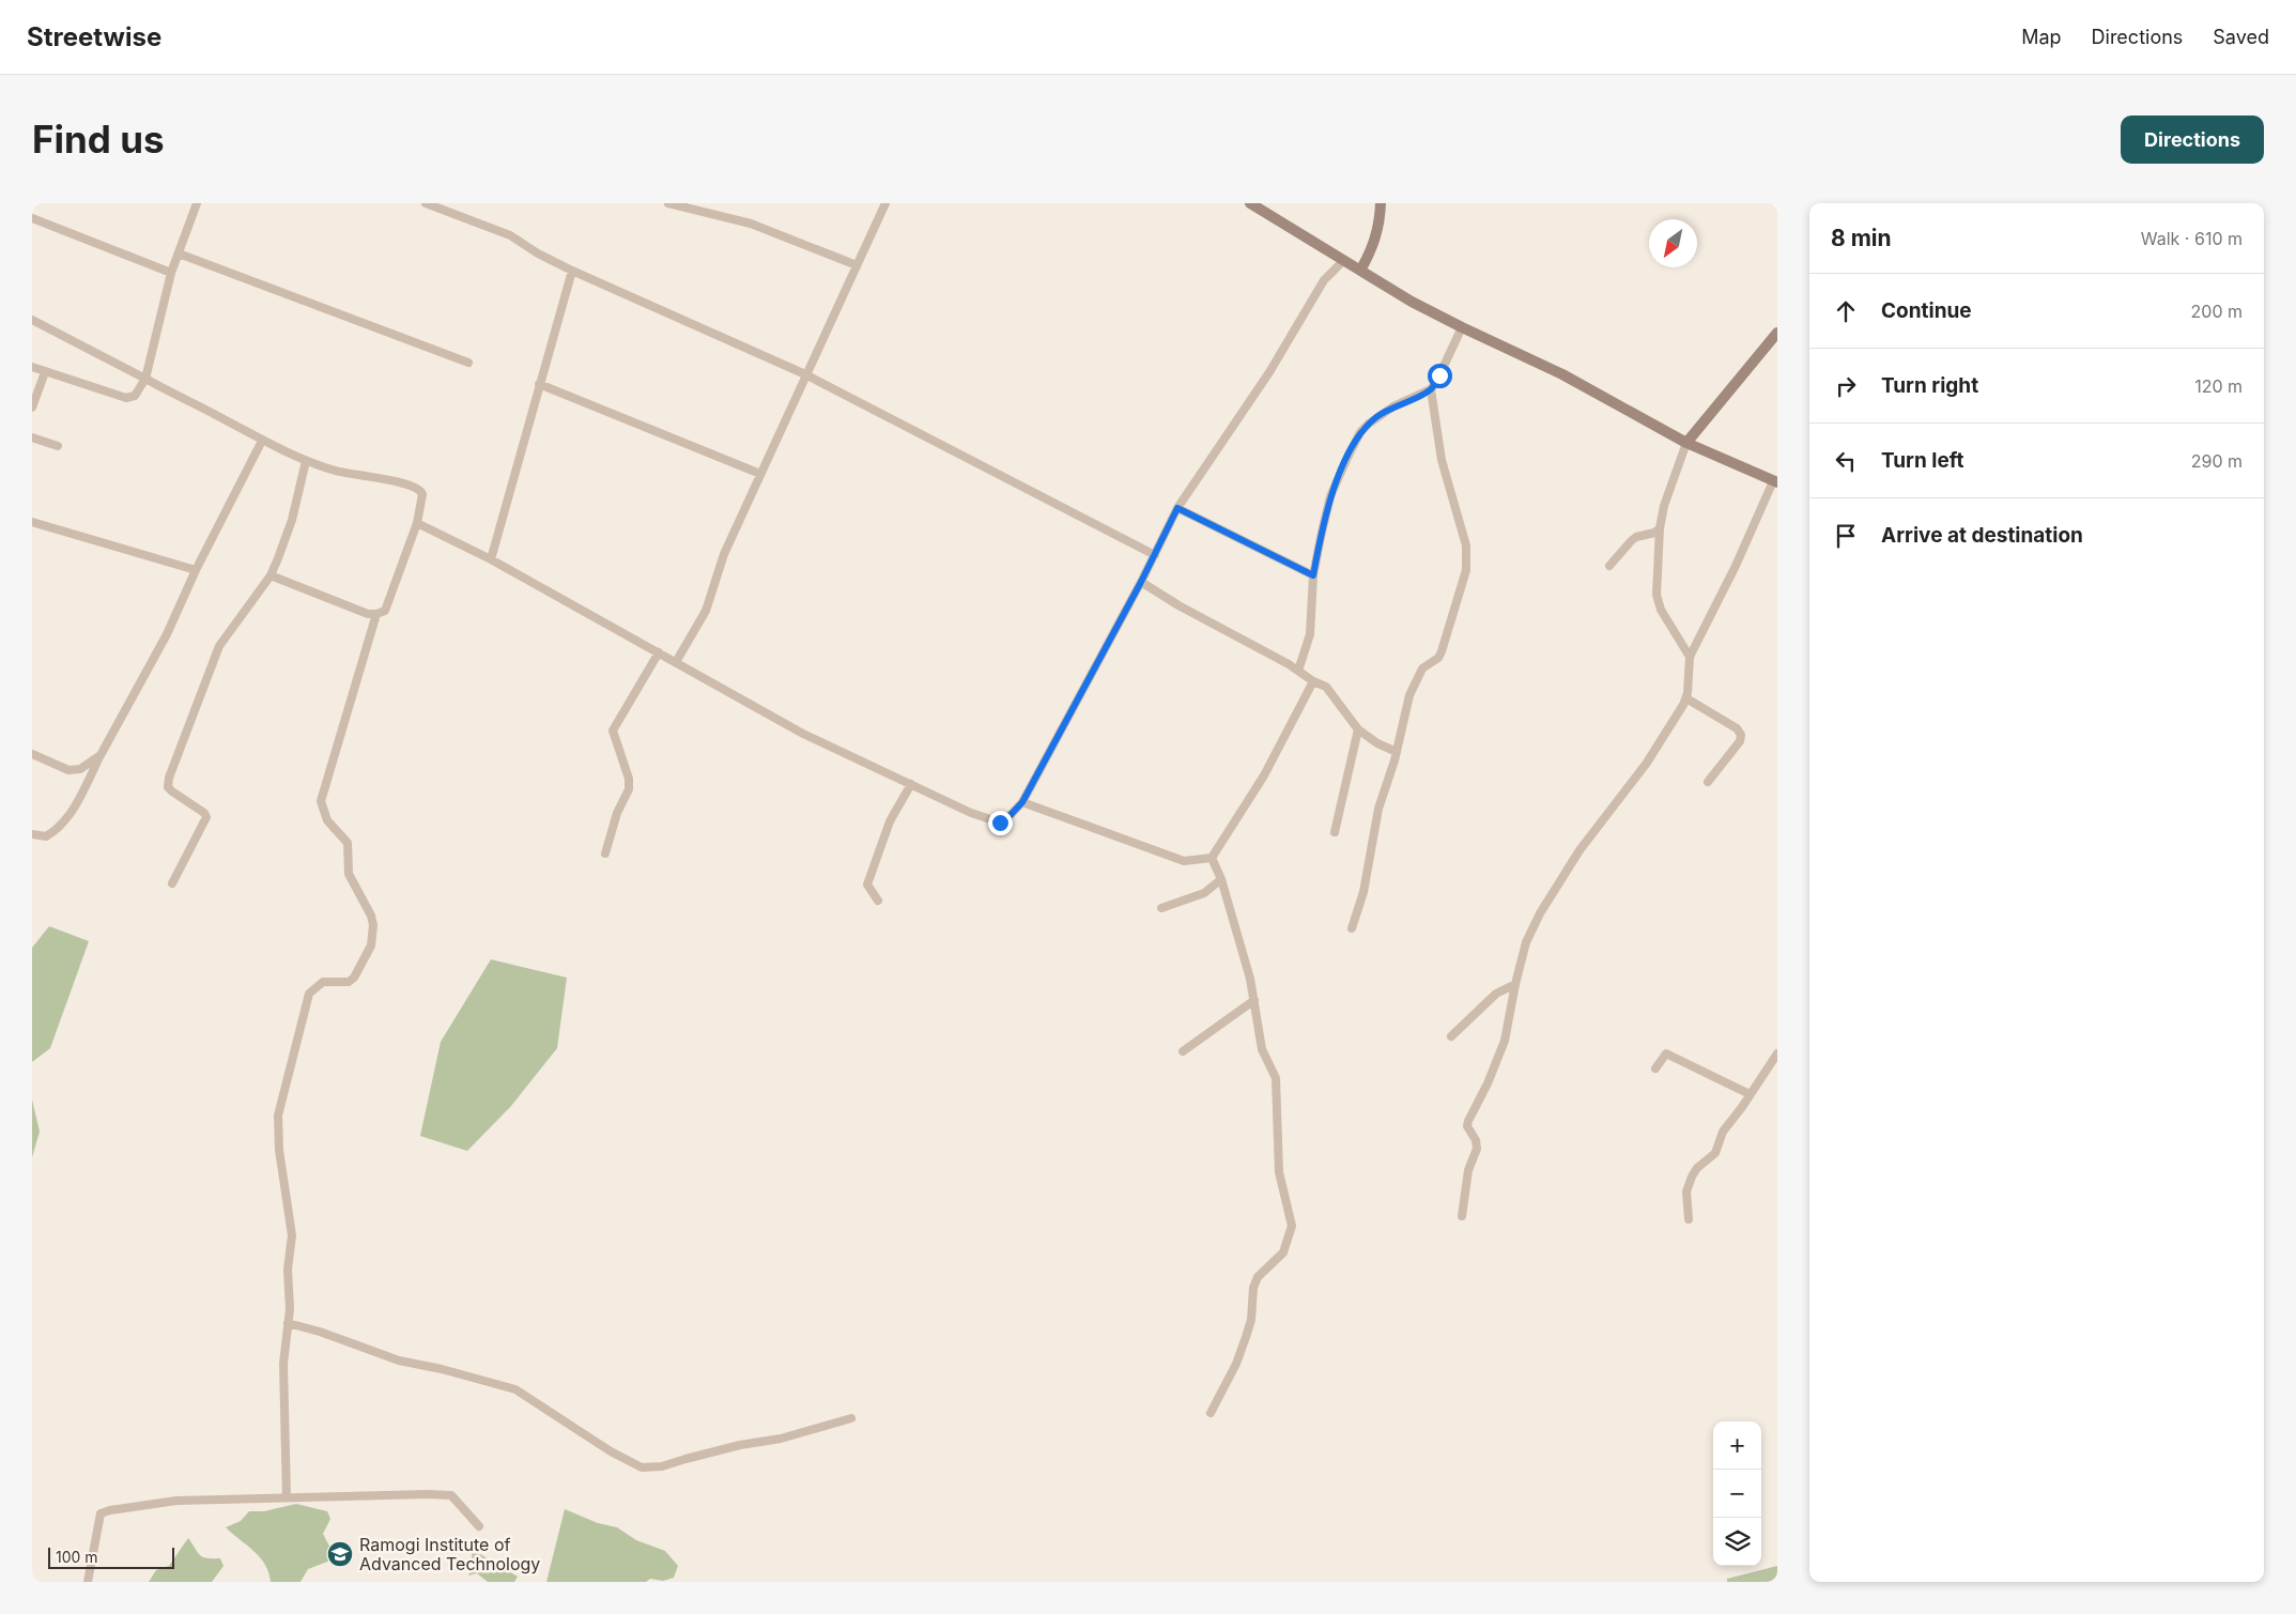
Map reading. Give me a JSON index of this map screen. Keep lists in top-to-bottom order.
{
  "places": {
    "school or university": ["Ramogi Institute of Advanced Technology"]
  },
  "scale_bar": "100 m",
  "north": "bottom left",
  "page": {
    "header": "Streetwise",
    "nav": ["Map", "Directions", "Saved"],
    "buttons": "Directions",
    "title": "Find us",
    "heading": ["8 min", "Walk · 610 m"],
    "list": [
      ["Continue", "200 m"],
      ["Turn right", "120 m"],
      ["Turn left", "290 m"],
      "Arrive at destination"
    ],
    "map_buttons": ["+", "−"],
    "scale": "100 m"
  }
}
